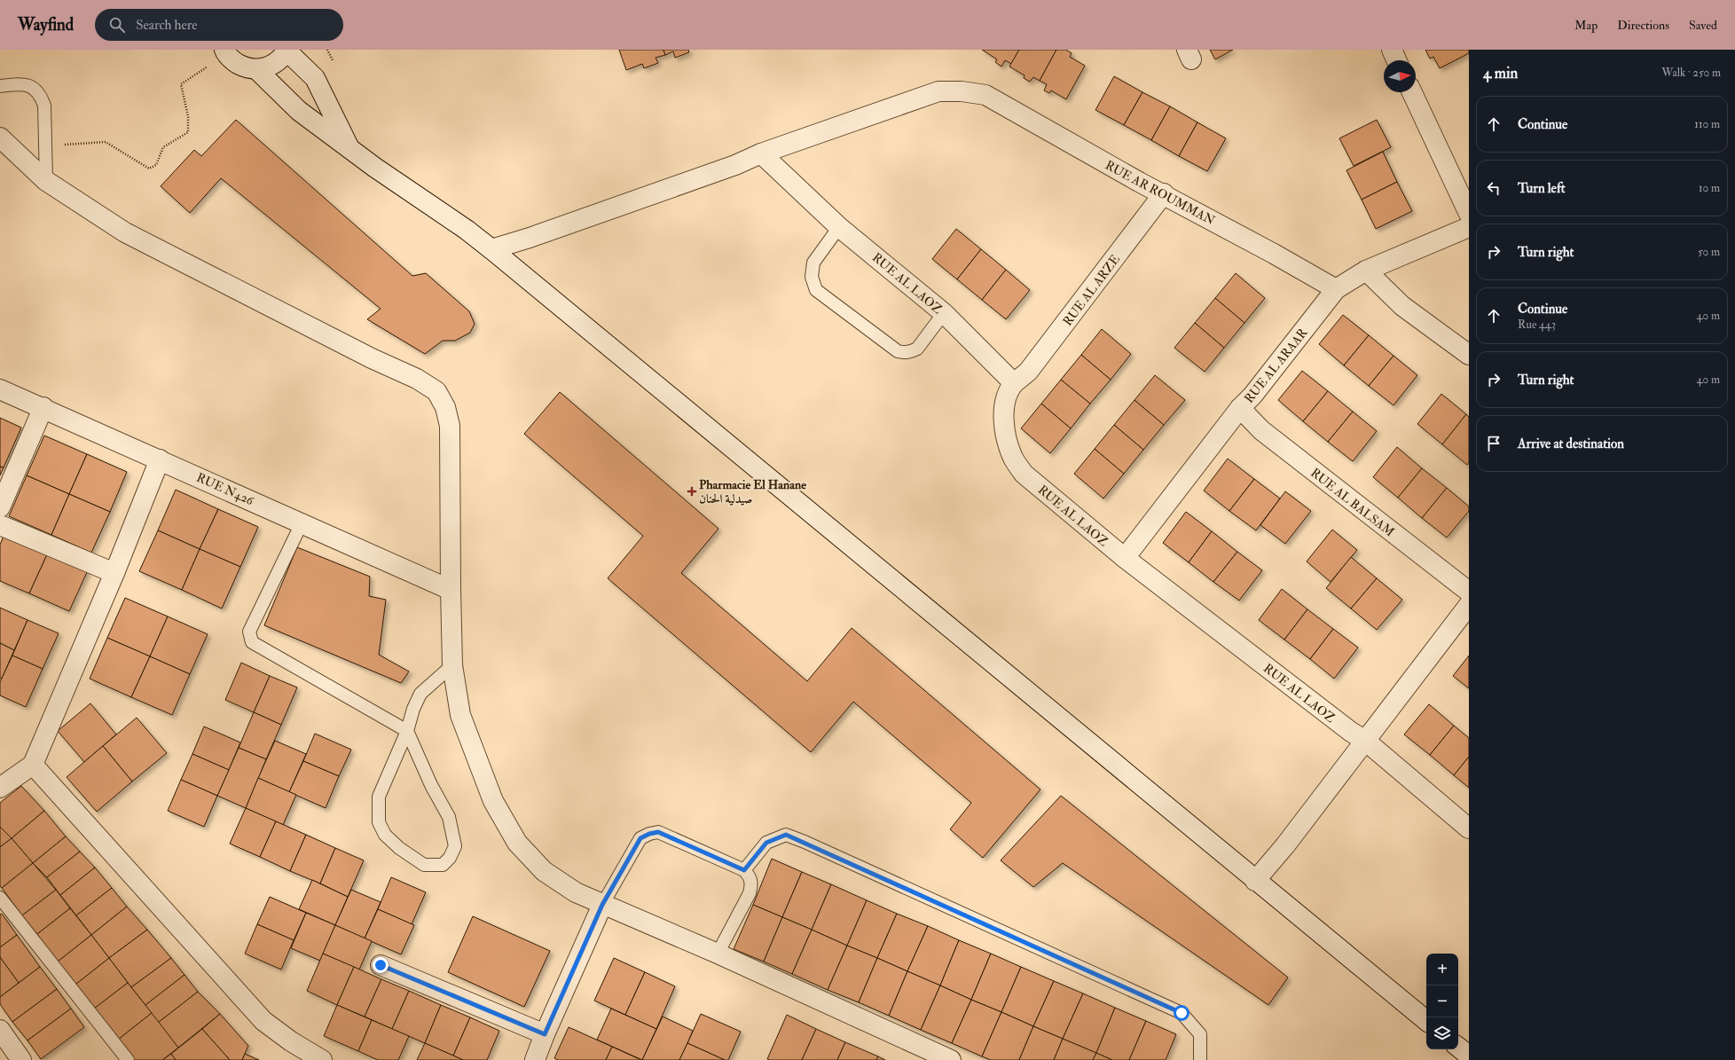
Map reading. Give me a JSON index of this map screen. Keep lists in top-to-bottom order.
{
  "streets": {
    "street": [
      "RUE AR ROUMMAN",
      "RUE AL LAOZ",
      "RUE AL ARZE",
      "RUE AL ARAAR",
      "RUE N426",
      "RUE AL BALSAM"
    ]
  },
  "crossings": [
    ["RUE AR ROUMMAN", "RUE AL LAOZ"],
    ["RUE AR ROUMMAN", "RUE AL ARZE"],
    ["RUE AR ROUMMAN", "RUE AL ARAAR"],
    ["RUE AL LAOZ", "RUE AL ARZE"],
    ["RUE AL LAOZ", "RUE AL ARAAR"],
    ["RUE AL ARAAR", "RUE AL BALSAM"]
  ],
  "places": {
    "health": ["Pharmacie El Hanane صيدلية الحنان"]
  },
  "north": "right",
  "page": {
    "header": "Wayfind",
    "search": "Search here",
    "nav": ["Map", "Directions", "Saved"],
    "heading": ["4 min", "Walk · 250 m"],
    "list": [
      ["Continue", "110 m"],
      ["Turn left", "10 m"],
      ["Turn right", "50 m"],
      ["Continue", "Rue 443", "40 m"],
      ["Turn right", "40 m"],
      "Arrive at destination"
    ],
    "map_buttons": ["+", "−"]
  }
}
